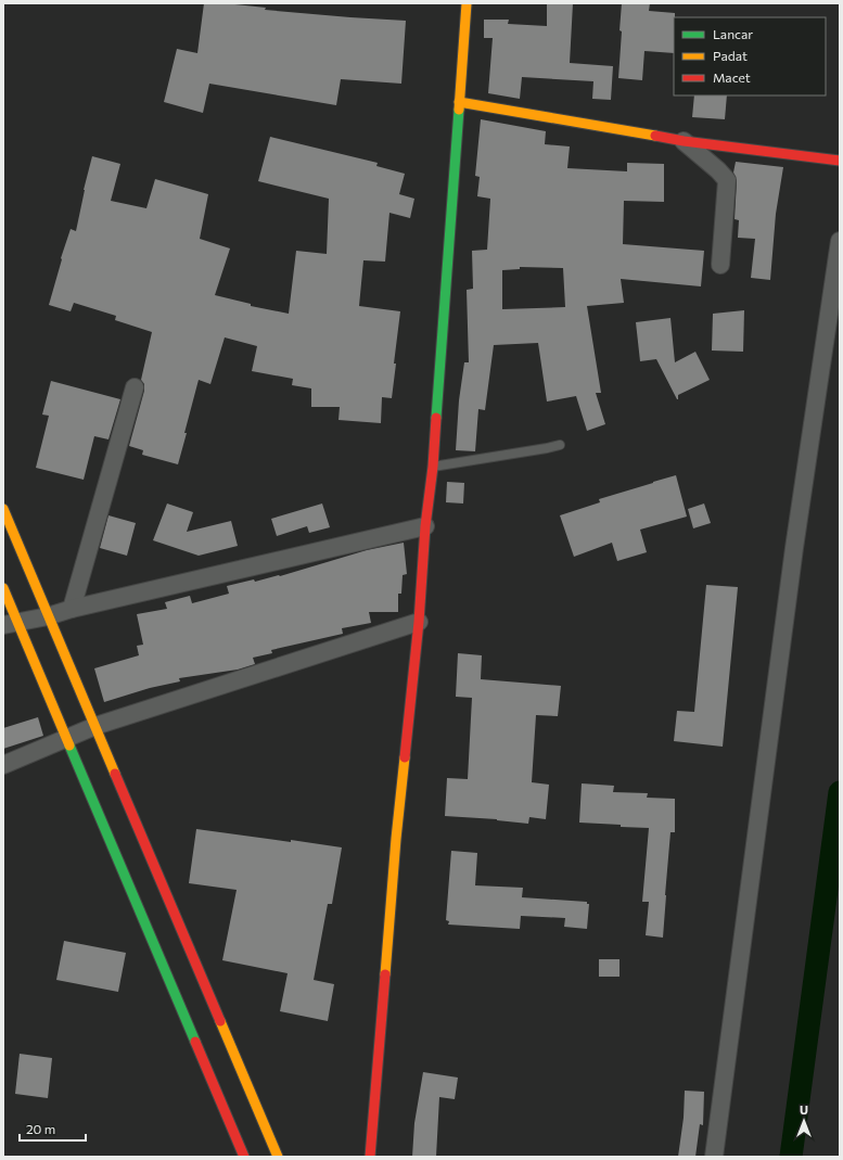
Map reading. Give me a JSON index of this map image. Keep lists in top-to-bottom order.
{
  "legend": ["Lancar", "Padat", "Macet"],
  "scale_bar": "20 m",
  "north": "top"
}
